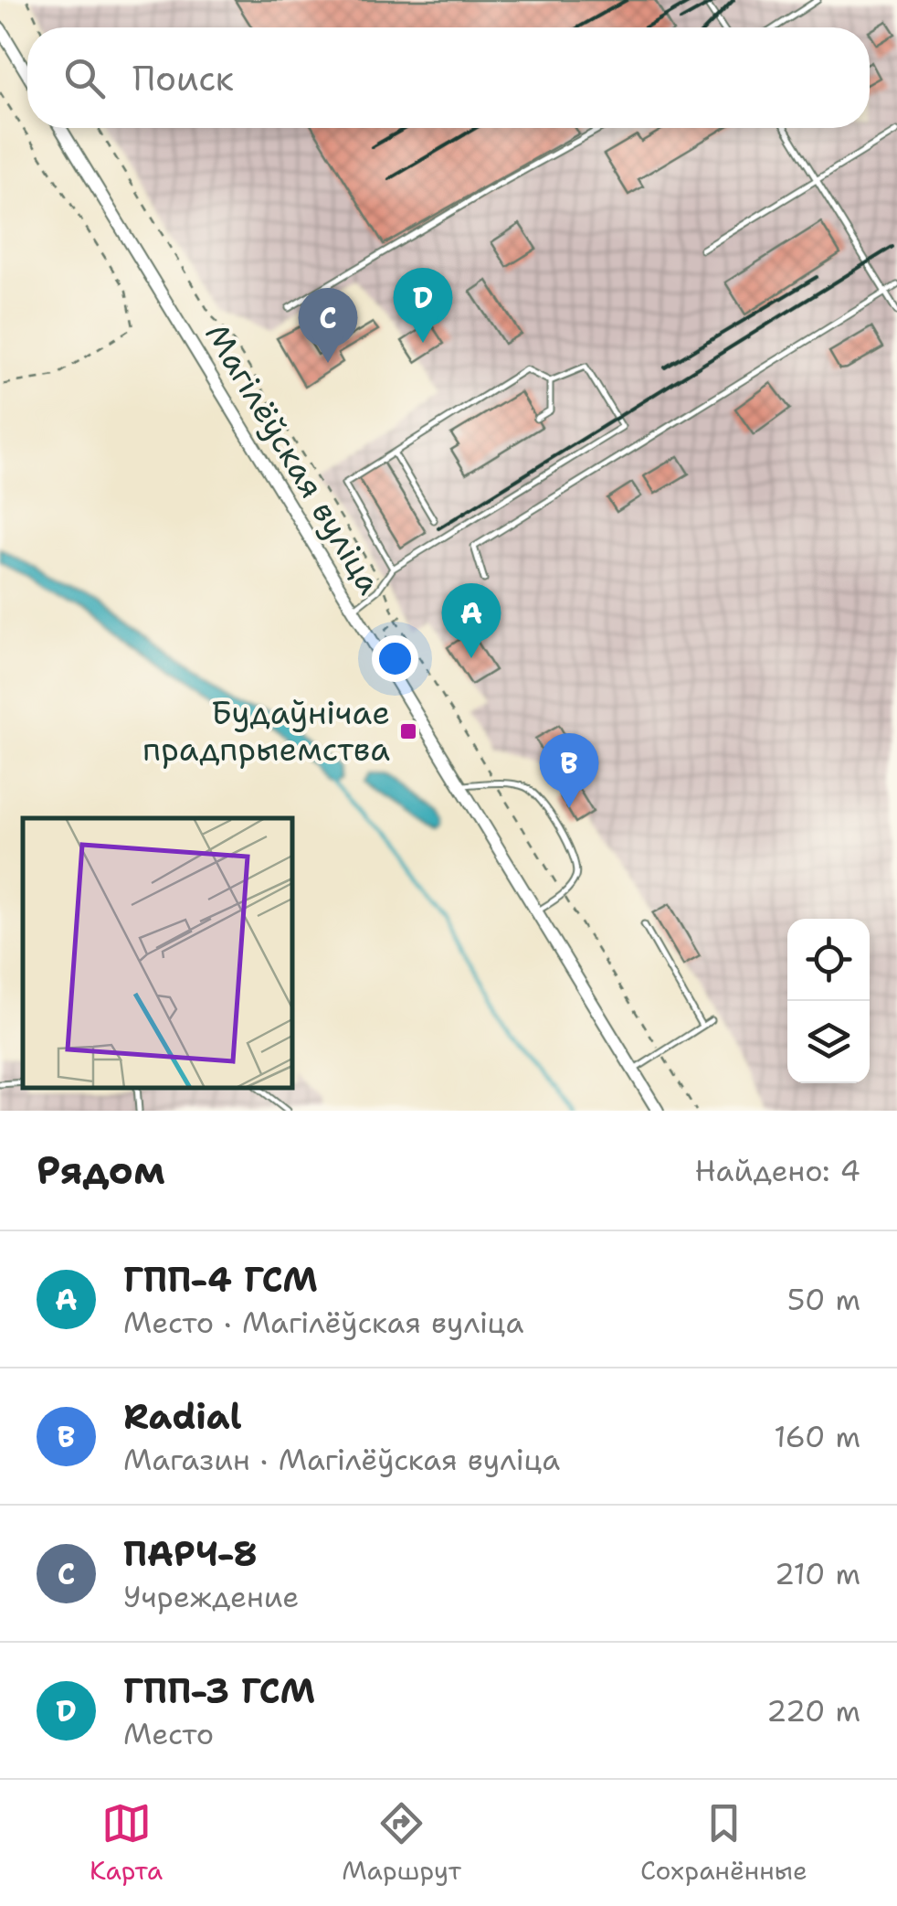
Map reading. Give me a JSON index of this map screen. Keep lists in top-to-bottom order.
{
  "streets": {
    "street": ["Магілёўская вуліца"]
  },
  "places": {
    "transit": ["Будаўнічае прадпрыемства"]
  },
  "page": {
    "search": "Поиск",
    "pins": [
      "D",
      "C",
      "A",
      "B"
    ],
    "heading": ["Рядом", "Найдено: 4"],
    "list": [
      {
        "mark": "A",
        "name": "ГПП-4 ГСМ",
        "note": "Место · Магілёўская вуліца",
        "value": "50 m"
      },
      {
        "mark": "B",
        "name": "Radial",
        "note": "Магазин · Магілёўская вуліца",
        "value": "160 m"
      },
      {
        "mark": "C",
        "name": "ПАРЧ-8",
        "note": "Учреждение",
        "value": "210 m"
      },
      {
        "mark": "D",
        "name": "ГПП-3 ГСМ",
        "note": "Место",
        "value": "220 m"
      }
    ],
    "nav": ["Карта", "Маршрут", "Сохранённые"]
  }
}
